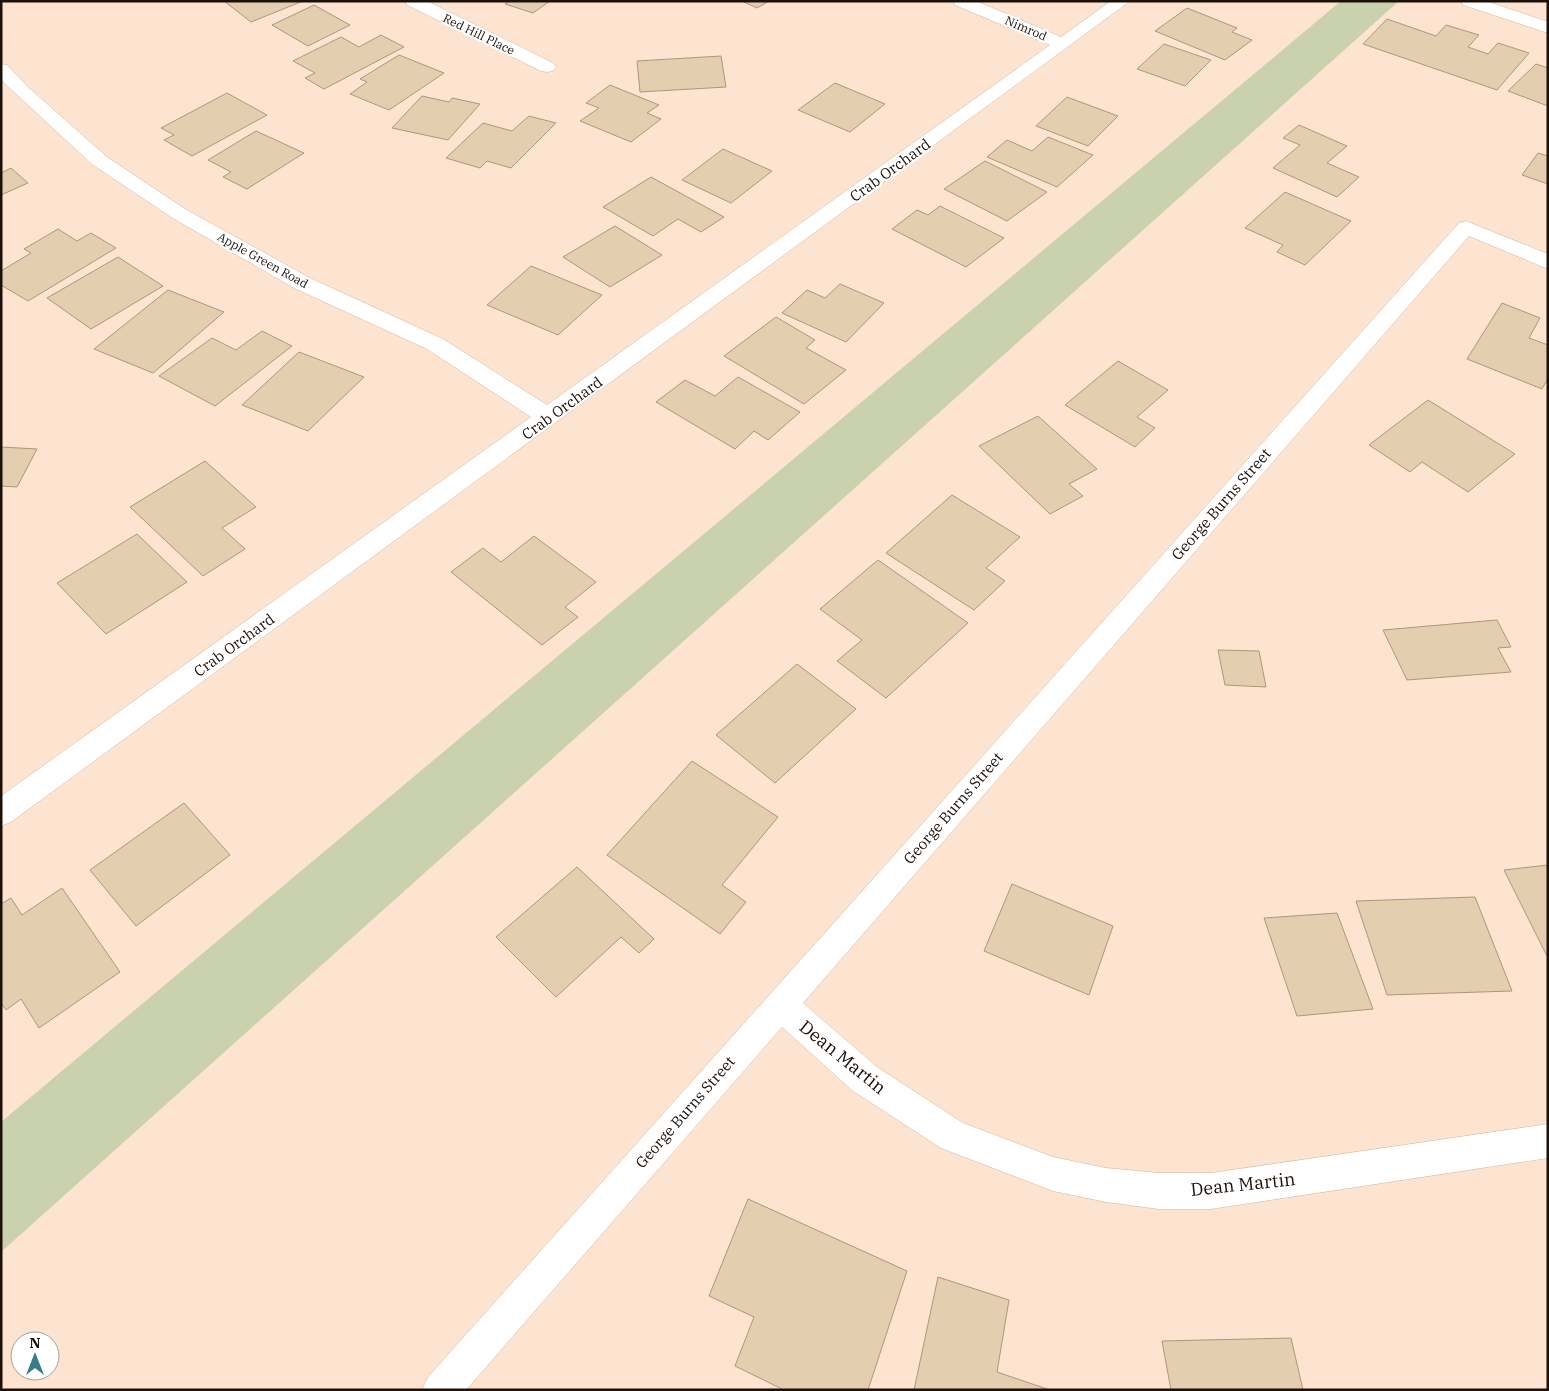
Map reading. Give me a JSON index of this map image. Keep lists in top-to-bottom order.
{
  "streets": {
    "street": [
      "Nimrod",
      "Red Hill Place",
      "Crab Orchard",
      "Apple Green Road",
      "George Burns Street",
      "Dean Martin"
    ]
  },
  "crossings": [
    ["Nimrod", "Crab Orchard"],
    ["Crab Orchard", "Apple Green Road"],
    ["George Burns Street", "Dean Martin"]
  ],
  "north": "top"
}
